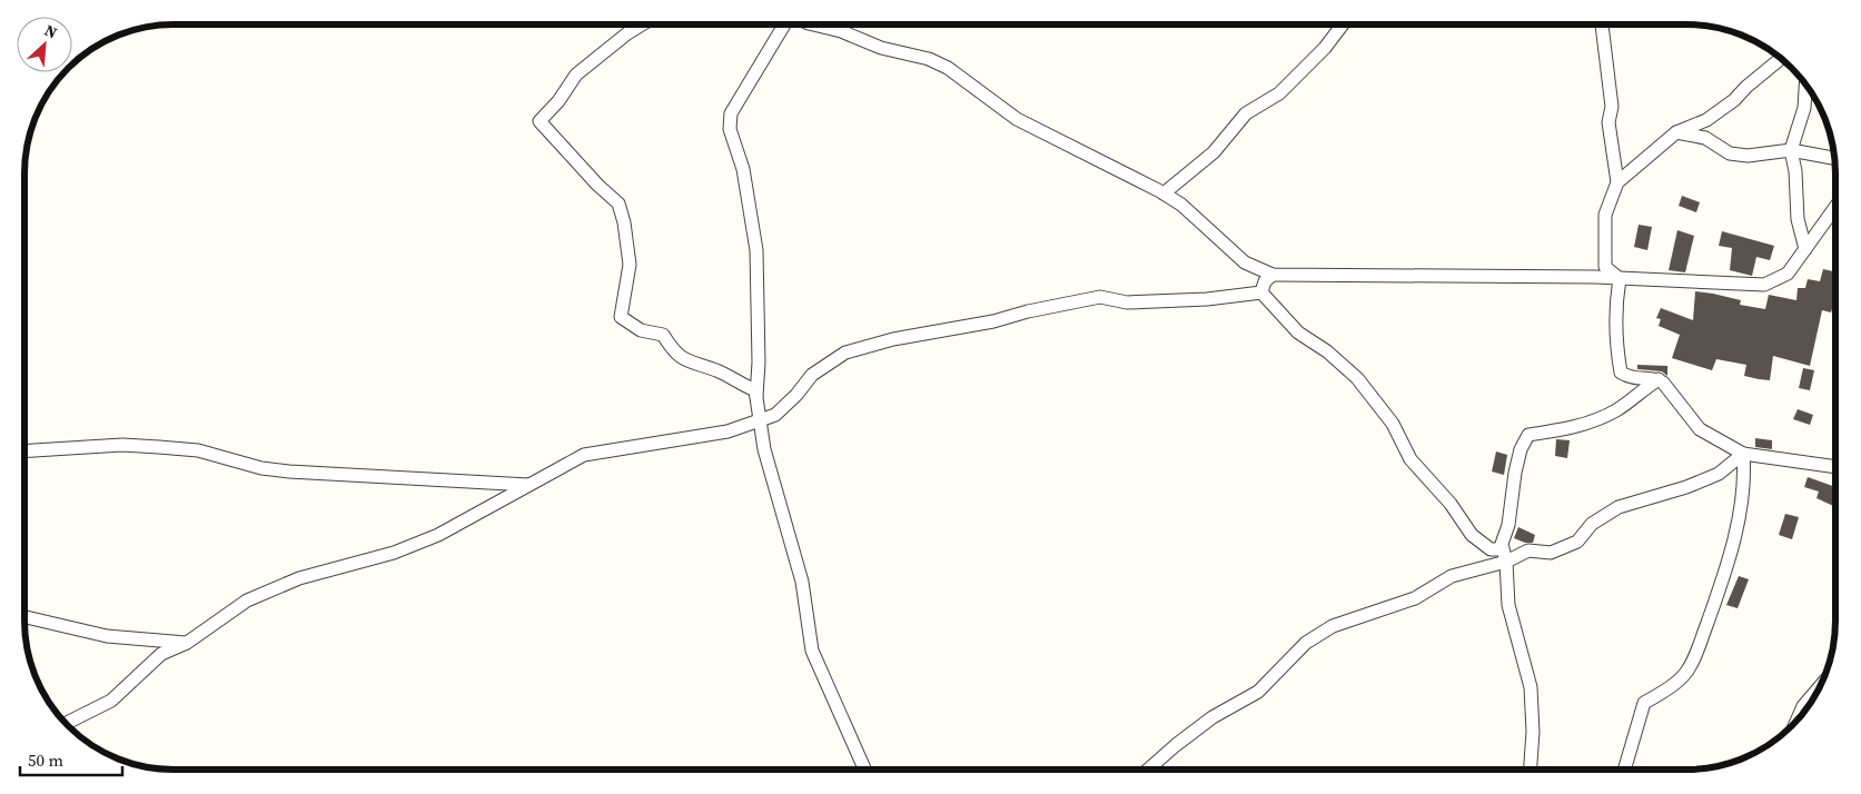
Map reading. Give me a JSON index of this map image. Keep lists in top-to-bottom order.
{
  "scale_bar": "50 m",
  "north": "top right"
}
